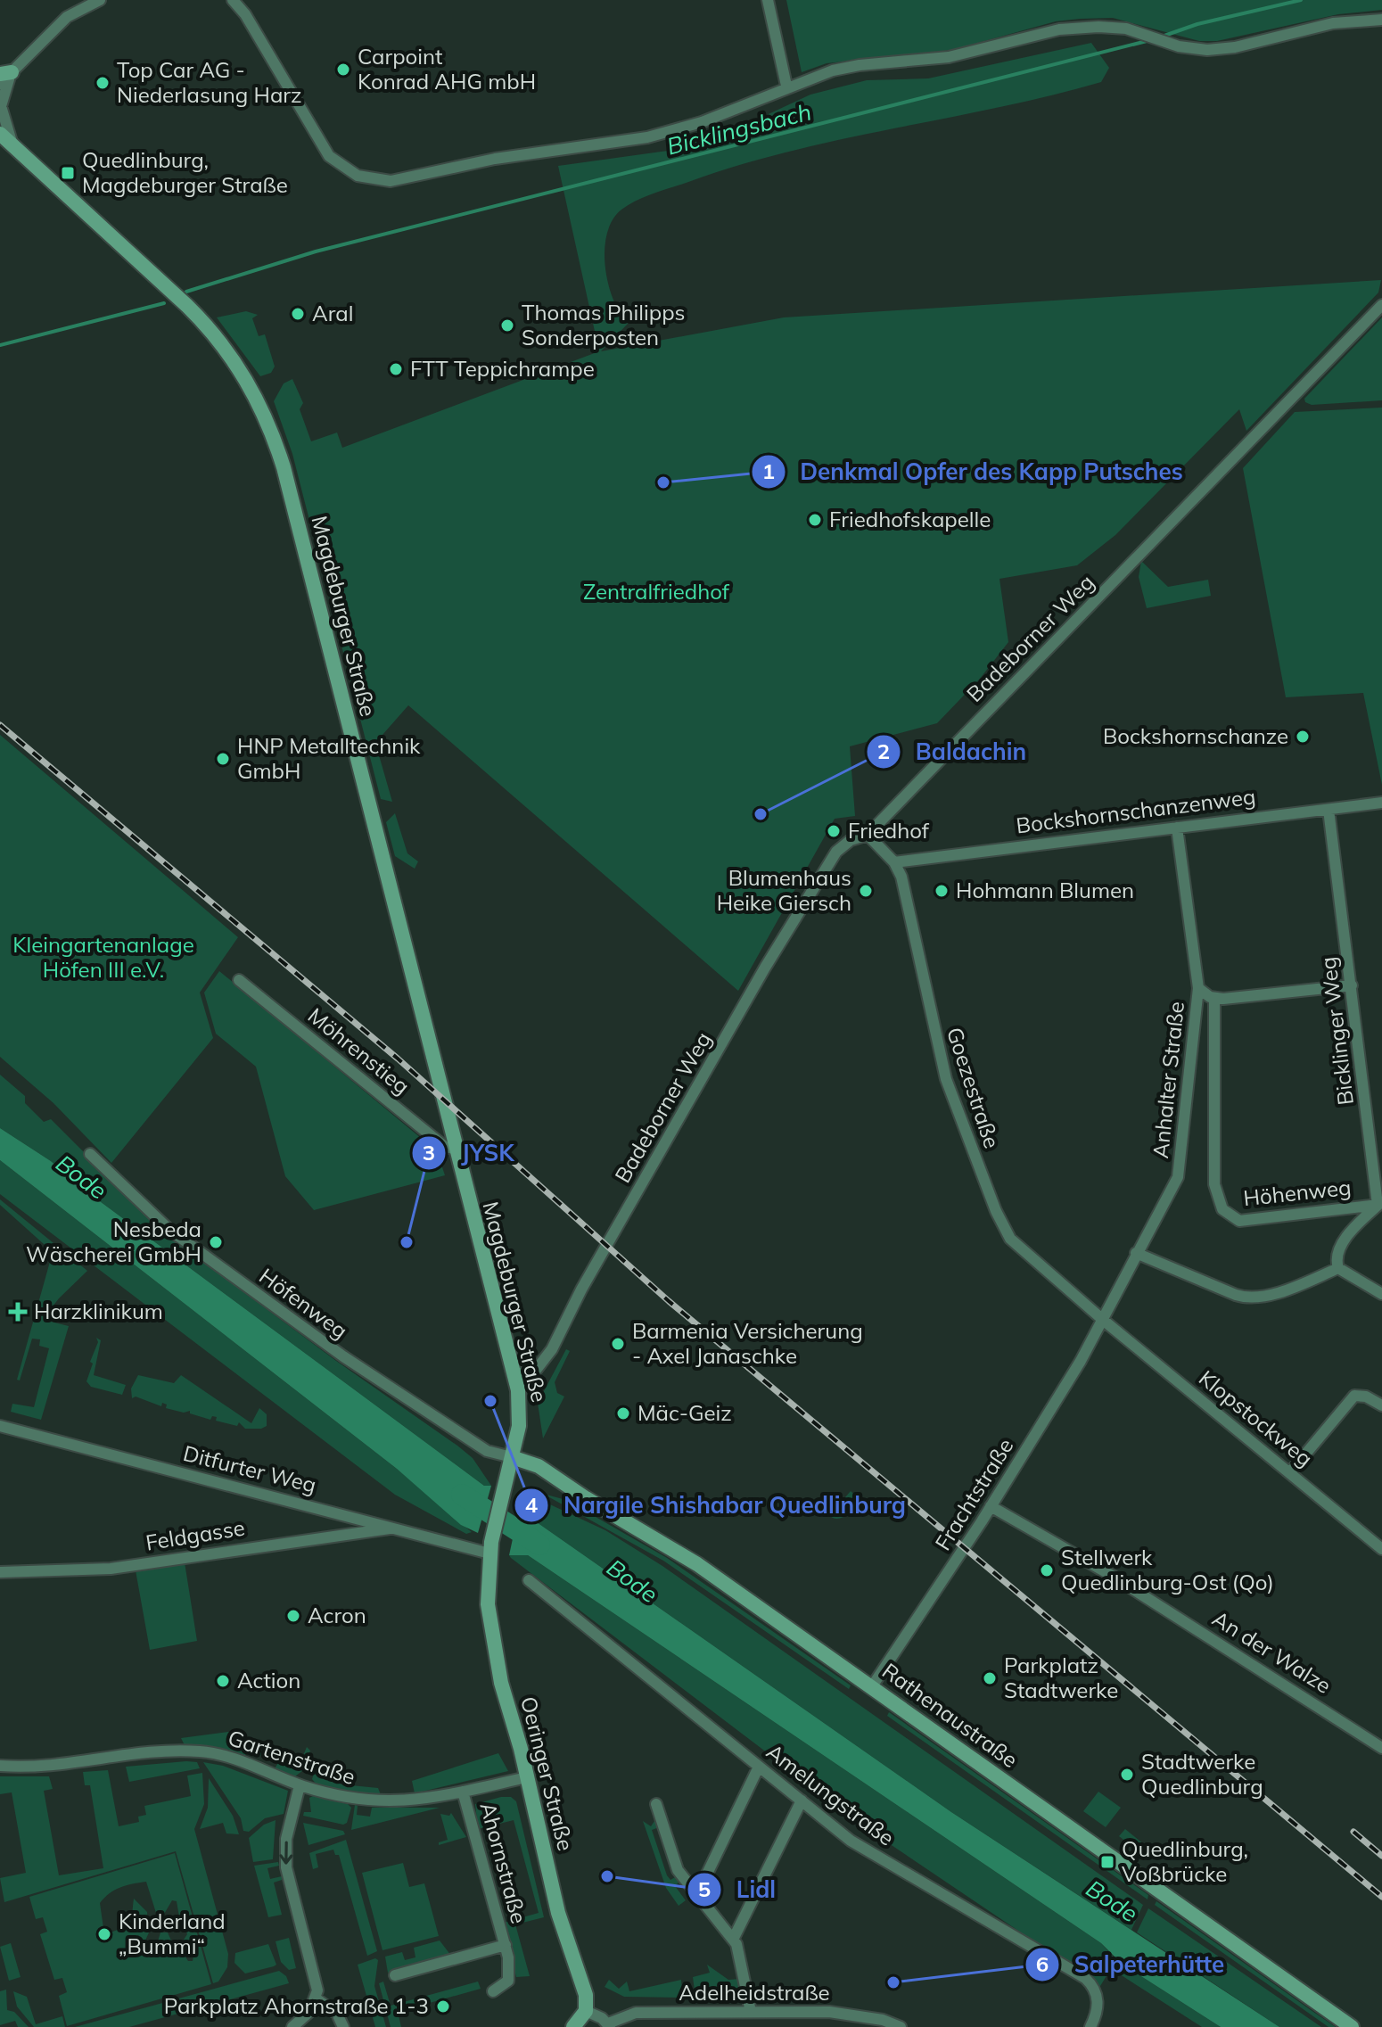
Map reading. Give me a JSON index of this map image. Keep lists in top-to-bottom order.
{
  "streets": {
    "main road": ["Magdeburger Straße", "Rathenaustraße", "Oeringer Straße"],
    "street": [
      "Badeborner Weg",
      "Bockshornschanzenweg",
      "Bicklinger Weg",
      "Möhrenstieg",
      "Anhalter Straße",
      "Goezestraße",
      "Höhenweg",
      "Höfenweg",
      "Klopstockweg",
      "Ditfurter Weg",
      "Frachtstraße",
      "Feldgasse",
      "An der Walze",
      "Gartenstraße",
      "Amelungstraße",
      "Ahornstraße",
      "Adelheidstraße"
    ]
  },
  "crossings": [
    ["Magdeburger Straße", "Badeborner Weg"],
    ["Magdeburger Straße", "Möhrenstieg"],
    ["Magdeburger Straße", "Höfenweg"],
    ["Magdeburger Straße", "Rathenaustraße"],
    ["Magdeburger Straße", "Oeringer Straße"],
    ["Badeborner Weg", "Goezestraße"],
    ["Bockshornschanzenweg", "Bicklinger Weg"],
    ["Bockshornschanzenweg", "Anhalter Straße"],
    ["Bockshornschanzenweg", "Goezestraße"],
    ["Bicklinger Weg", "Höhenweg"],
    ["Anhalter Straße", "Goezestraße"],
    ["Anhalter Straße", "Klopstockweg"],
    ["Anhalter Straße", "Frachtstraße"],
    ["Goezestraße", "Klopstockweg"],
    ["Goezestraße", "Frachtstraße"],
    ["Höfenweg", "Rathenaustraße"],
    ["Klopstockweg", "Frachtstraße"],
    ["Ditfurter Weg", "Feldgasse"],
    ["Ditfurter Weg", "Oeringer Straße"],
    ["Frachtstraße", "An der Walze"],
    ["Frachtstraße", "Rathenaustraße"],
    ["Gartenstraße", "Oeringer Straße"],
    ["Gartenstraße", "Ahornstraße"]
  ],
  "water": ["Bicklingsbach", "Bode"],
  "parks": ["Zentralfriedhof", "Kleingartenanlage Höfen III e.V."],
  "places": {
    "other": [
      "Carpoint Konrad AHG mbH",
      "Top Car AG - Niederlasung Harz",
      "Aral",
      "Thomas Philipps Sonderposten",
      "FTT Teppichrampe",
      "Denkmal Opfer des Kapp Putsches",
      "Friedhofskapelle",
      "Bockshornschanze",
      "HNP Metalltechnik GmbH",
      "Baldachin",
      "Friedhof",
      "Blumenhaus Heike Giersch",
      "Hohmann Blumen",
      "Nesbeda Wäscherei GmbH",
      "JYSK",
      "Barmenia Versicherung - Axel Janaschke",
      "Nargile Shishabar Quedlinburg",
      "Mäc-Geiz",
      "Stellwerk Quedlinburg-Ost (Qo)",
      "Acron",
      "Parkplatz Stadtwerke",
      "Action",
      "Stadtwerke Quedlinburg",
      "Lidl",
      "Kinderland „Bummi“",
      "Salpeterhütte",
      "Parkplatz Ahornstraße 1-3"
    ],
    "transit": ["Quedlinburg, Magdeburger Straße", "Quedlinburg, Voßbrücke"],
    "health": ["Harzklinikum"]
  }
}
